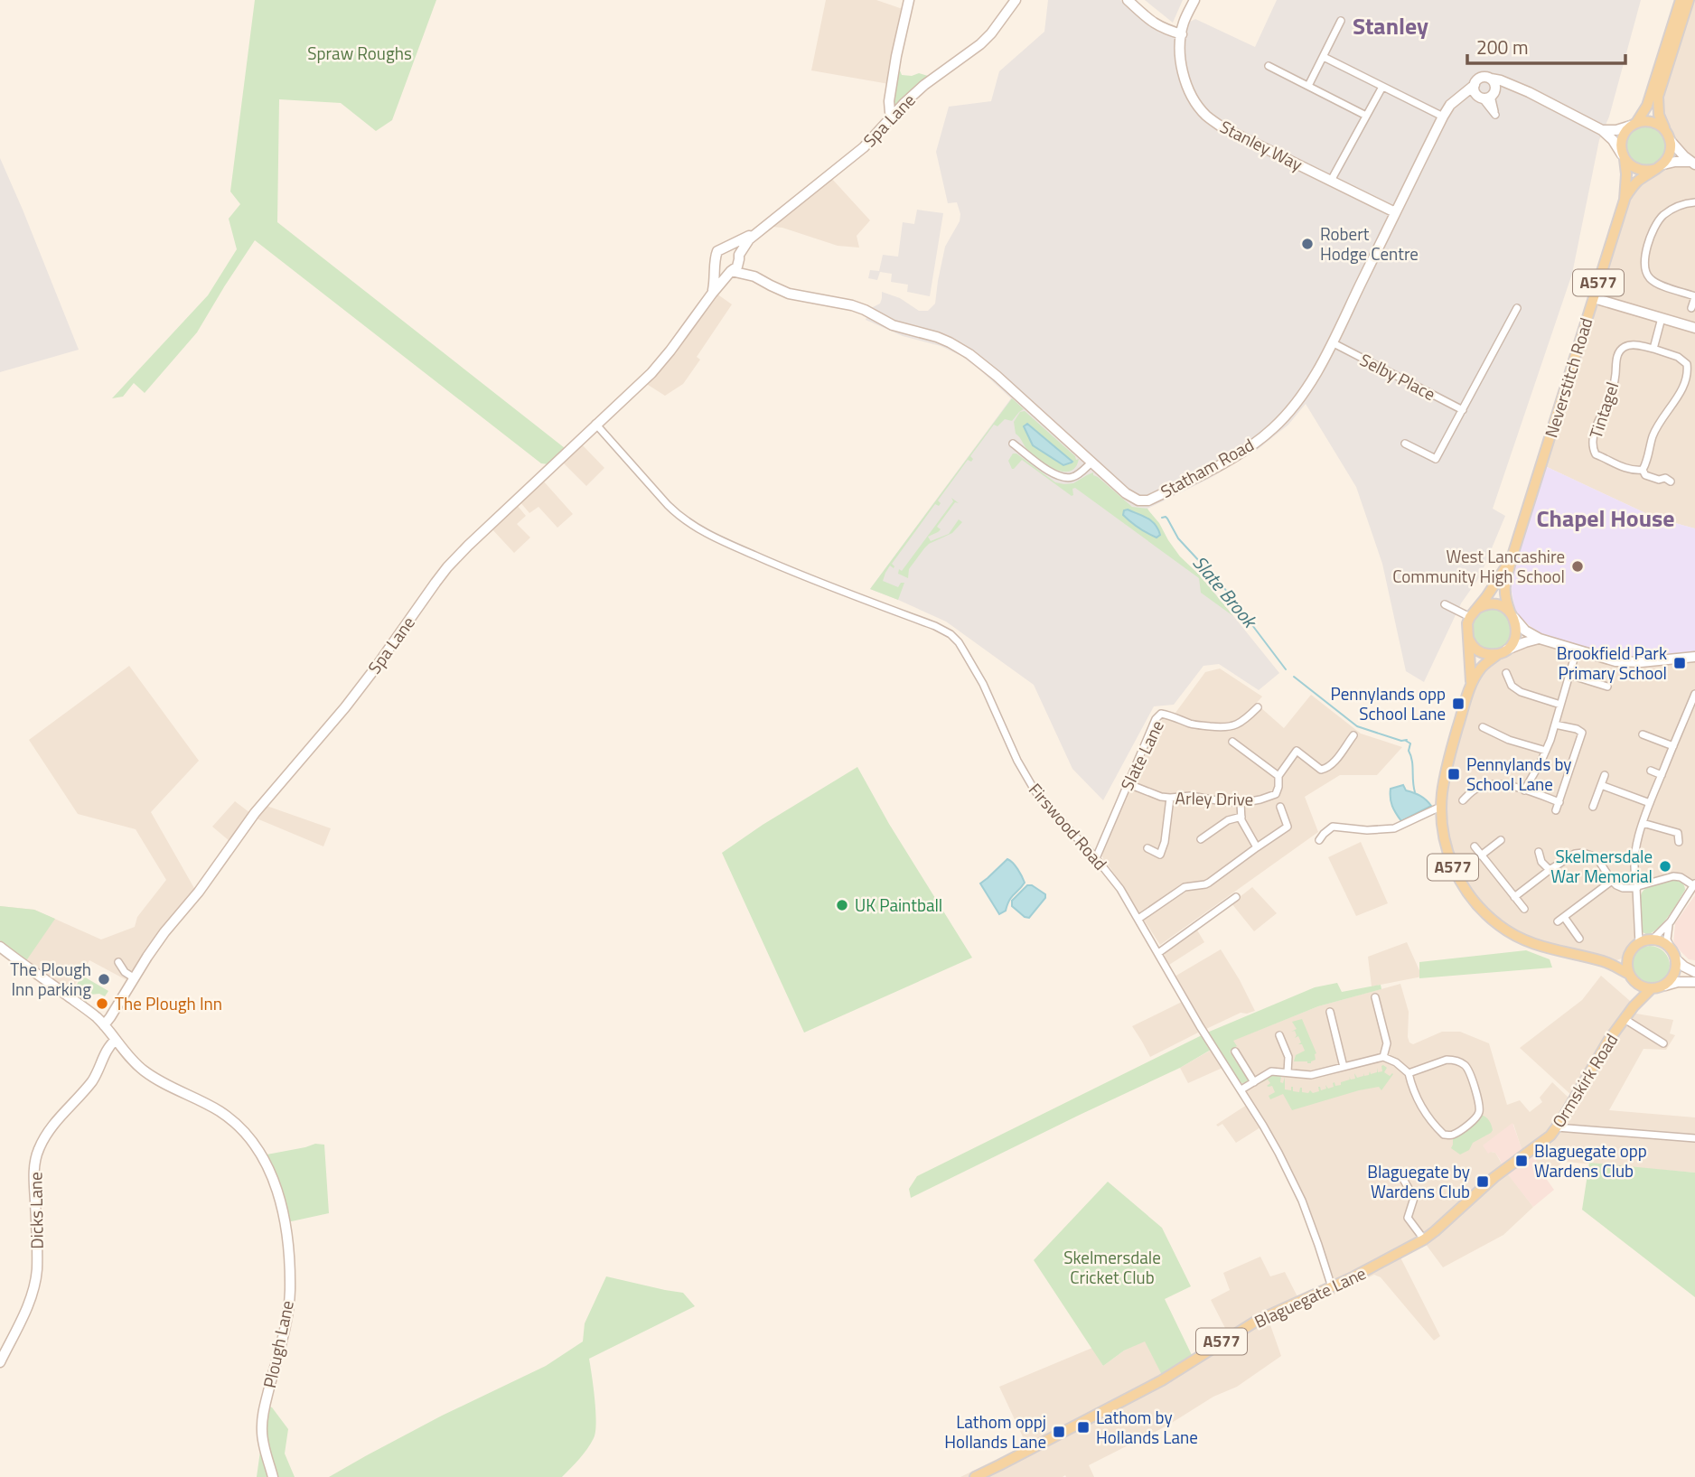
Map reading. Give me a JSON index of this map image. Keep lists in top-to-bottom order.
{
  "streets": {
    "main road": [
      "A577",
      "Neverstitch Road",
      "Ormskirk Road",
      "Blaguegate Lane"
    ],
    "street": [
      "Spa Lane",
      "Stanley Way",
      "Selby Place",
      "Tintagel",
      "Statham Road",
      "Slate Lane",
      "Arley Drive",
      "Firswood Road",
      "Dicks Lane",
      "Plough Lane"
    ]
  },
  "crossings": [
    ["Spa Lane", "Statham Road"],
    ["Spa Lane", "Firswood Road"],
    ["Spa Lane", "Plough Lane"],
    ["Stanley Way", "Statham Road"],
    ["A577", "Neverstitch Road"],
    ["A577", "Ormskirk Road"],
    ["Selby Place", "Statham Road"],
    ["Slate Lane", "Firswood Road"],
    ["Firswood Road", "Blaguegate Lane"],
    ["Ormskirk Road", "Blaguegate Lane"],
    ["Dicks Lane", "Plough Lane"]
  ],
  "districts": ["Stanley", "Chapel House"],
  "water": ["Slate Brook"],
  "parks": ["Spraw Roughs", "Skelmersdale Cricket Club"],
  "places": {
    "other": [
      "Robert Hodge Centre",
      "West Lancashire Community High School",
      "Skelmersdale War Memorial",
      "UK Paintball",
      "The Plough Inn parking",
      "The Plough Inn"
    ],
    "transit": [
      "Brookfield Park Primary School",
      "Pennylands opp School Lane",
      "Pennylands by School Lane",
      "Blaguegate opp Wardens Club",
      "Blaguegate by Wardens Club",
      "Lathom by Hollands Lane",
      "Lathom oppj Hollands Lane"
    ]
  },
  "scale_bar": "200 m"
}
